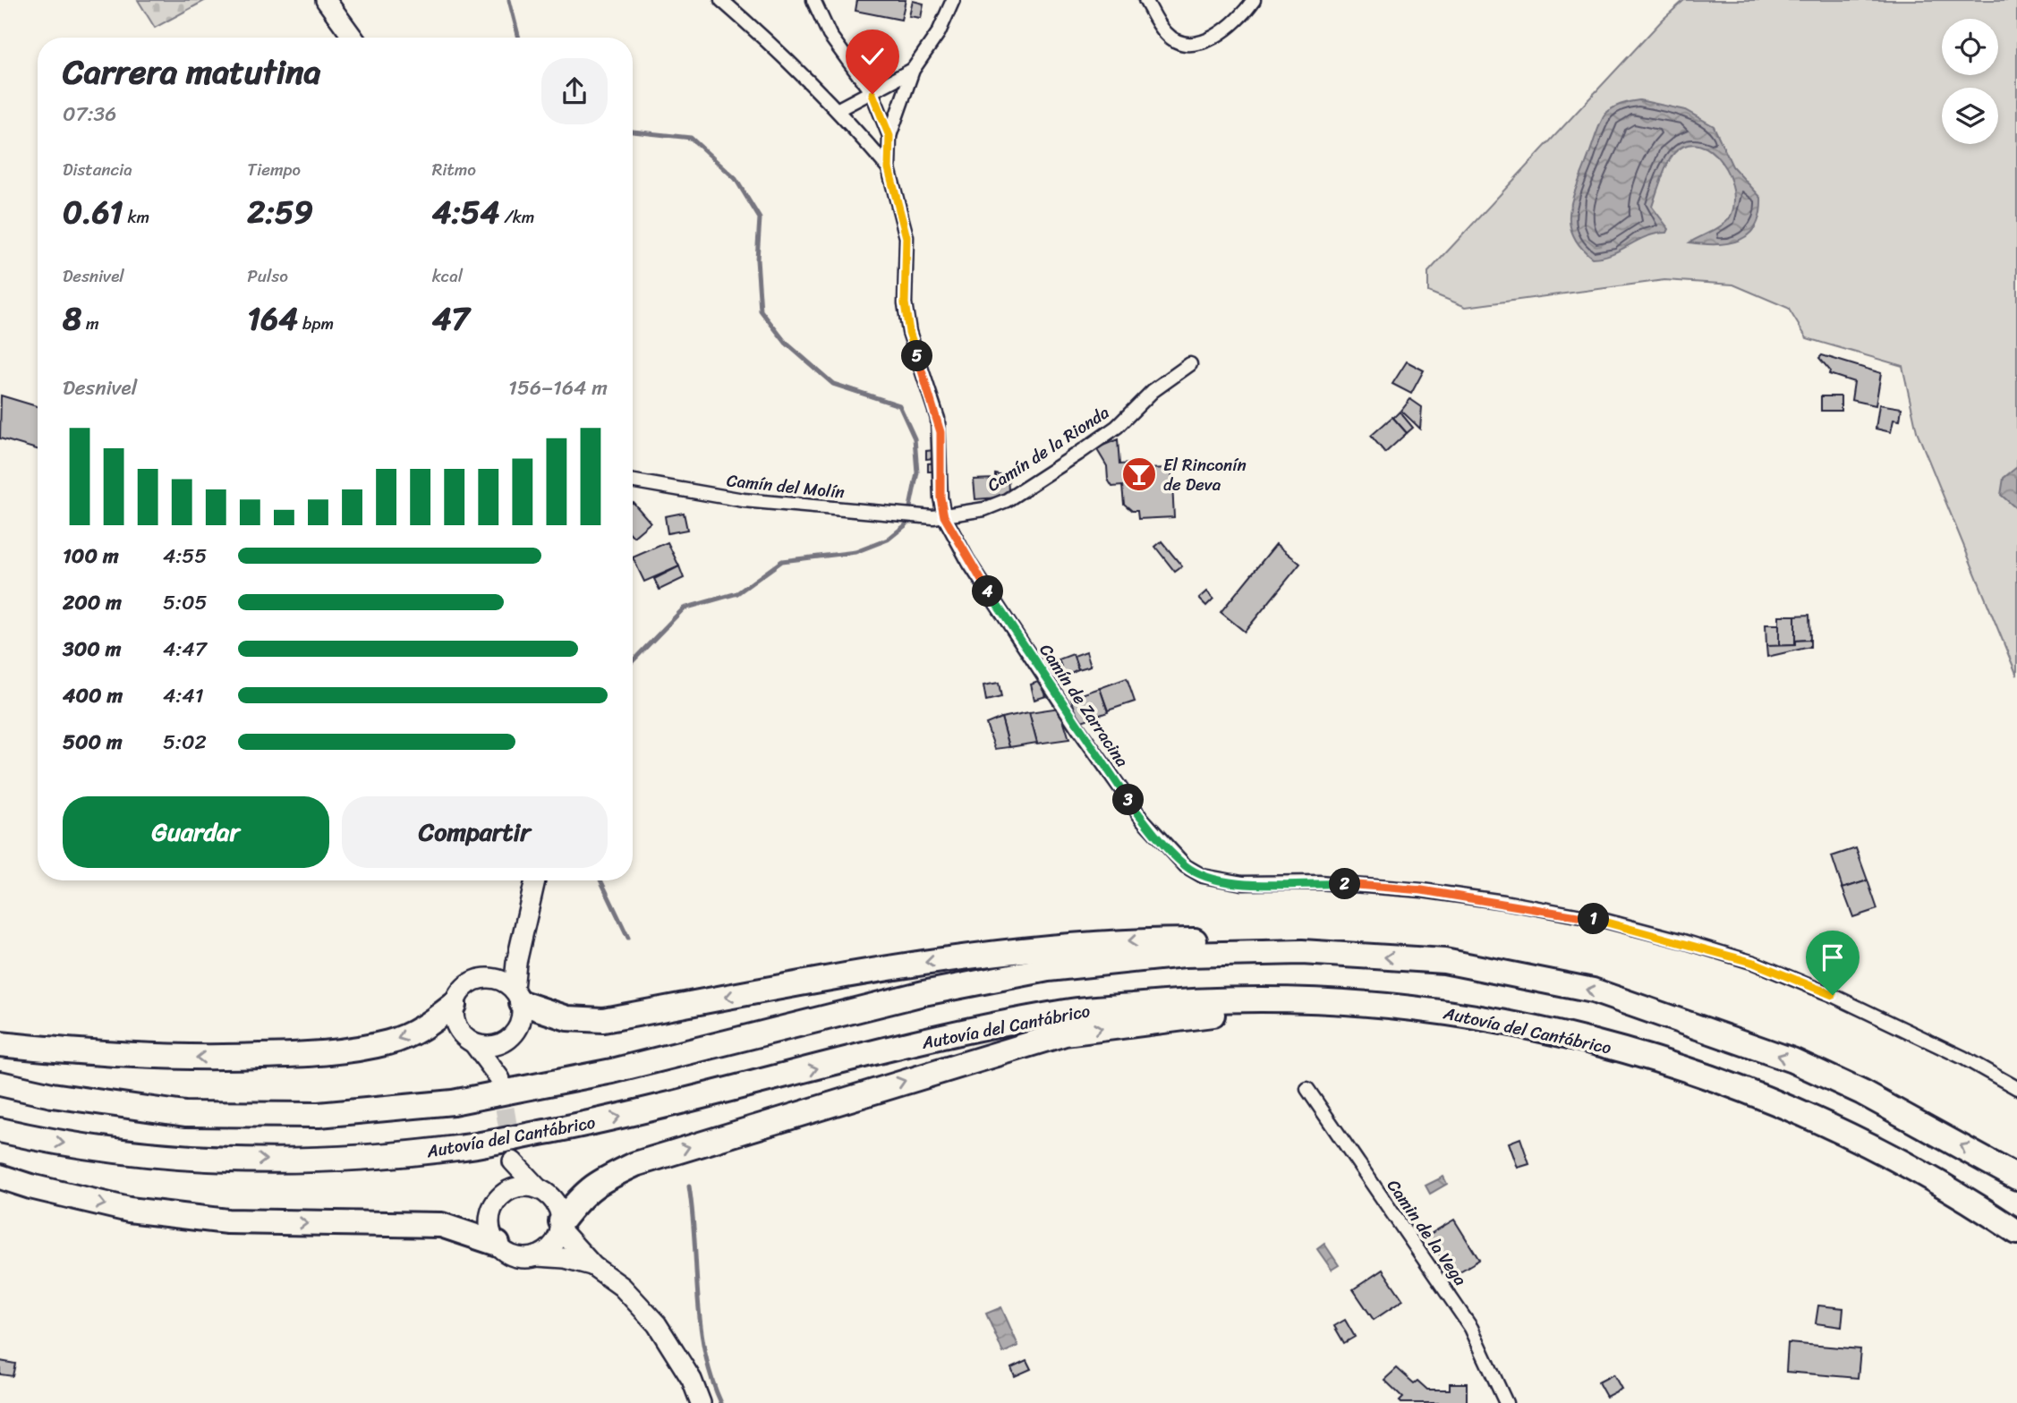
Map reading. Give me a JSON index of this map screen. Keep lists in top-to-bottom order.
{
  "streets": {
    "highway": ["Autovía del Cantábrico"],
    "street": [
      "Camín de la Rionda",
      "Camín del Molín",
      "Camín de Zarracina",
      "Camin de la Vega"
    ]
  },
  "crossings": [
    ["Camín de la Rionda", "Camín del Molín"],
    ["Camín de la Rionda", "Camín de Zarracina"],
    ["Camín del Molín", "Camín de Zarracina"]
  ],
  "places": {
    "bar": ["El Rinconín de Deva"]
  },
  "page": {
    "heading": ["Carrera matutina", "07:36"],
    "stats": [
      ["Distancia", "0.61 km"],
      ["Tiempo", "2:59"],
      ["Ritmo", "4:54 /km"],
      ["Desnivel", "8 m"],
      ["Pulso", "164 bpm"],
      ["kcal", "47"]
    ],
    "pins": [
      "5",
      "4",
      "3",
      "2",
      "1"
    ],
    "chart": ["Desnivel", "156–164 m"],
    "list": [
      {
        "name": "100 m",
        "note": "4:55"
      },
      {
        "name": "200 m",
        "note": "5:05"
      },
      {
        "name": "300 m",
        "note": "4:47"
      },
      {
        "name": "400 m",
        "note": "4:41"
      },
      {
        "name": "500 m",
        "note": "5:02"
      }
    ],
    "buttons": ["Guardar", "Compartir"]
  }
}
